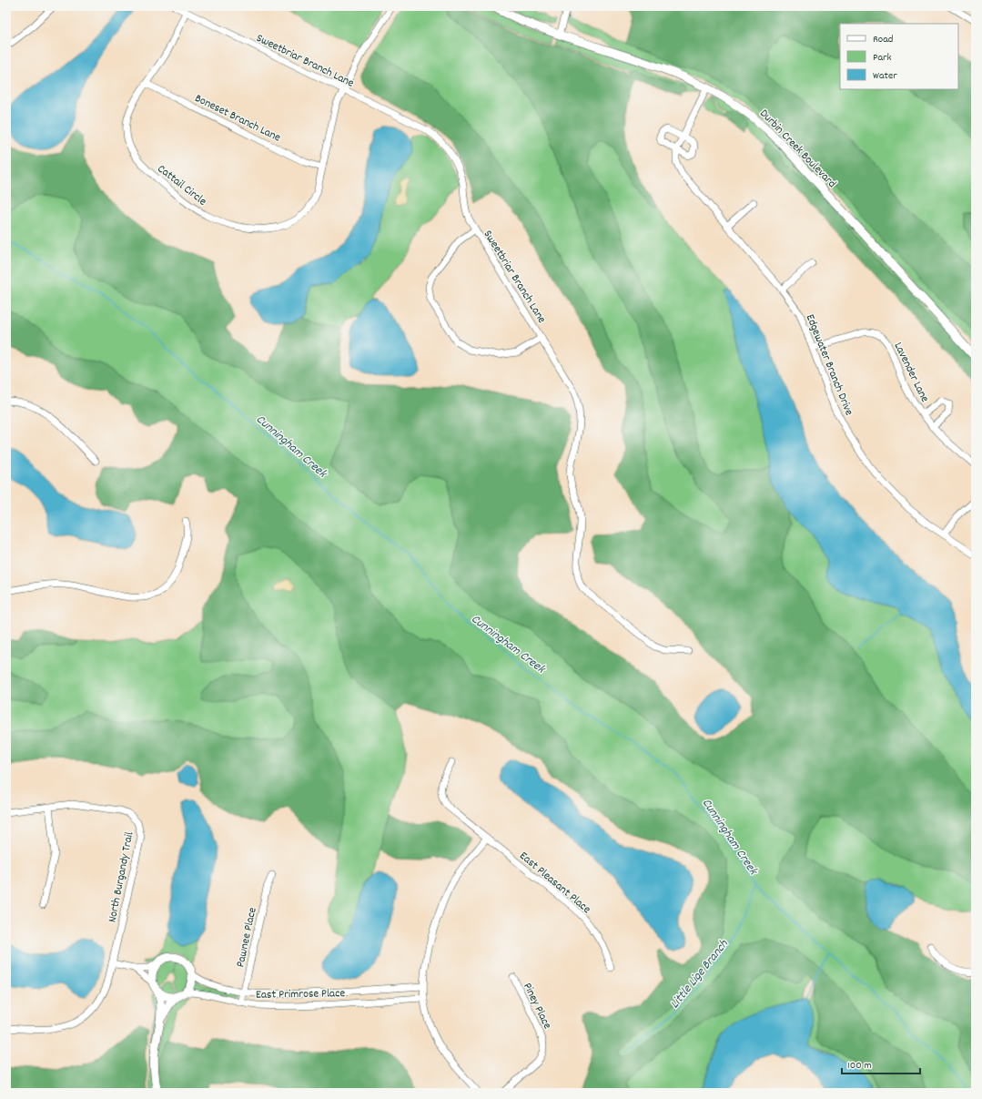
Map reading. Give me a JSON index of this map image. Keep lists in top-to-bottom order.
{
  "streets": {
    "street": [
      "Sweetbriar Branch Lane",
      "Boneset Branch Lane",
      "Durbin Creek Boulevard",
      "Cattail Circle",
      "Edgewater Branch Drive",
      "Lavender Lane",
      "North Burgandy Trail",
      "East Pleasant Place",
      "Pawnee Place",
      "East Primrose Place",
      "Piney Place"
    ]
  },
  "crossings": [
    ["Sweetbriar Branch Lane", "Cattail Circle"],
    ["Boneset Branch Lane", "Cattail Circle"],
    ["Edgewater Branch Drive", "Lavender Lane"],
    ["Pawnee Place", "East Primrose Place"]
  ],
  "water": ["Cunningham Creek", "Little Lige Branch"],
  "legend": ["Road", "Park", "Water"],
  "scale_bar": "100 m"
}
